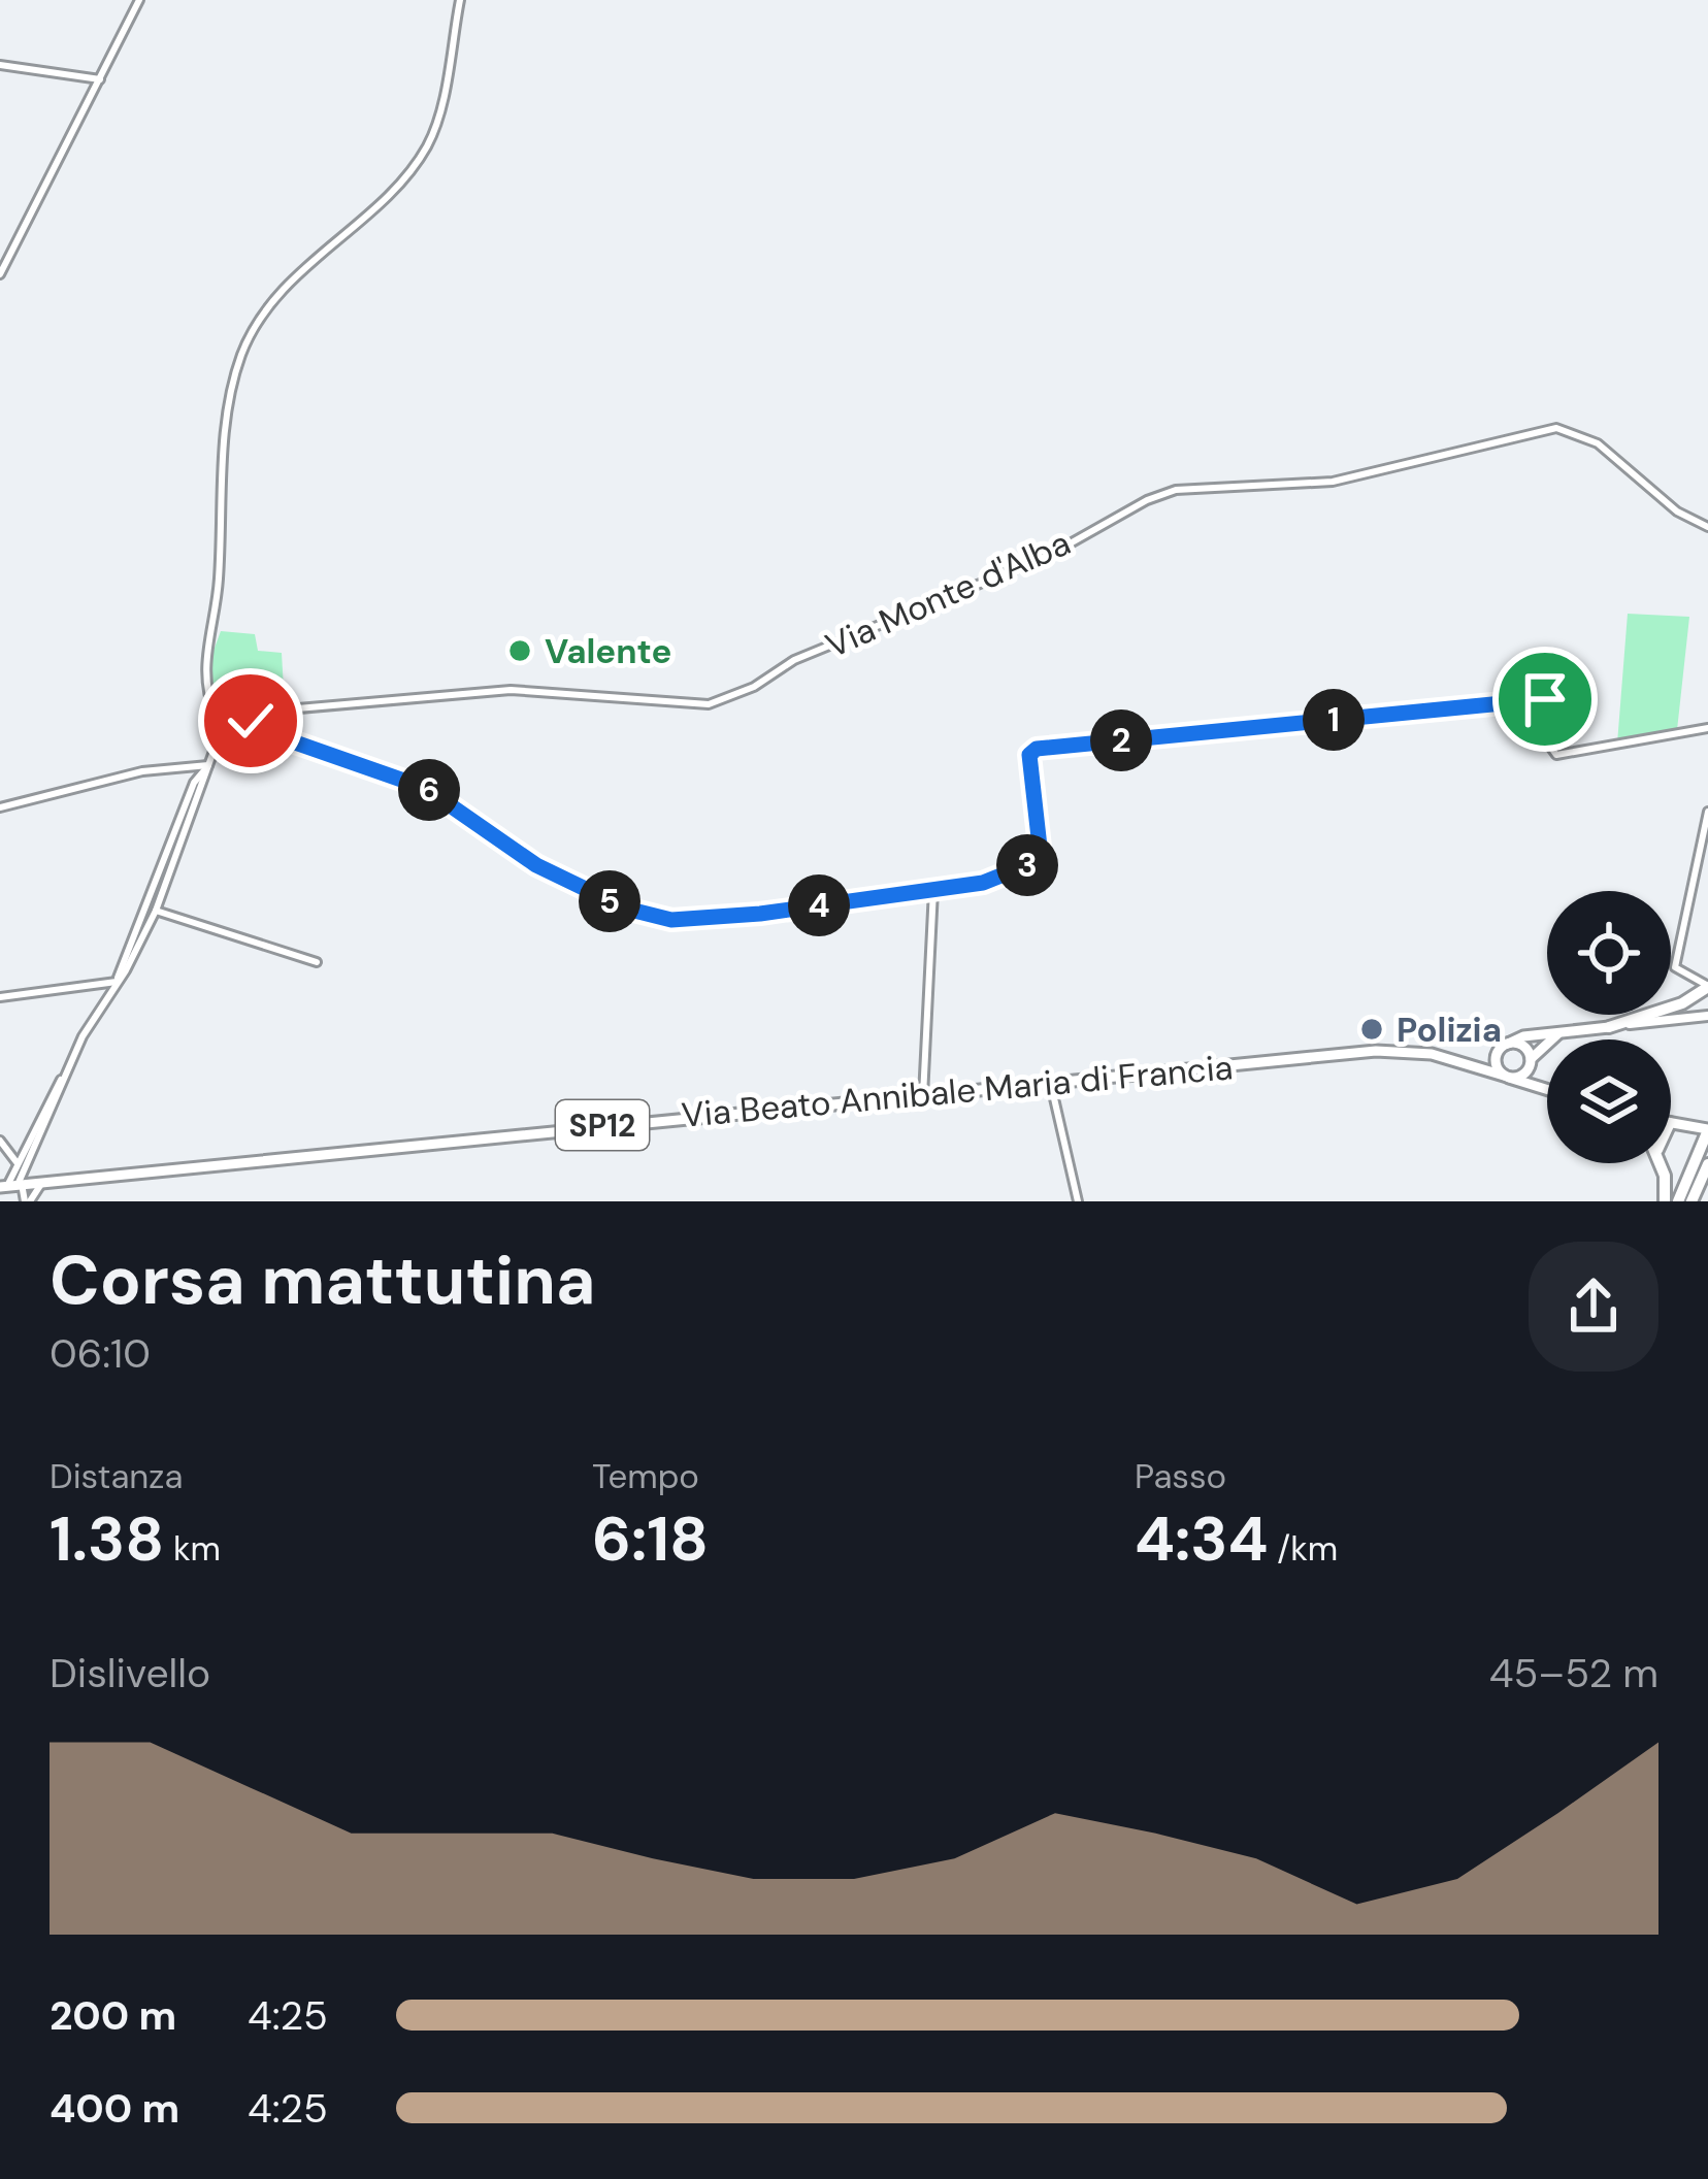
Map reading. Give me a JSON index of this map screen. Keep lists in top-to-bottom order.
{
  "streets": {
    "main road": ["Via Beato Annibale Maria di Francia", "SP12"],
    "street": ["Via Monte d'Alba"]
  },
  "places": ["Valente", "Polizia"],
  "page": {
    "pins": [
      "1",
      "2",
      "6",
      "3",
      "5",
      "4"
    ],
    "heading": ["Corsa mattutina", "06:10"],
    "stats": [
      ["Distanza", "1.38 km"],
      ["Tempo", "6:18"],
      ["Passo", "4:34 /km"]
    ],
    "chart": ["Dislivello", "45–52 m"],
    "list": [
      {
        "name": "200 m",
        "note": "4:25"
      },
      {
        "name": "400 m",
        "note": "4:25"
      }
    ]
  }
}
